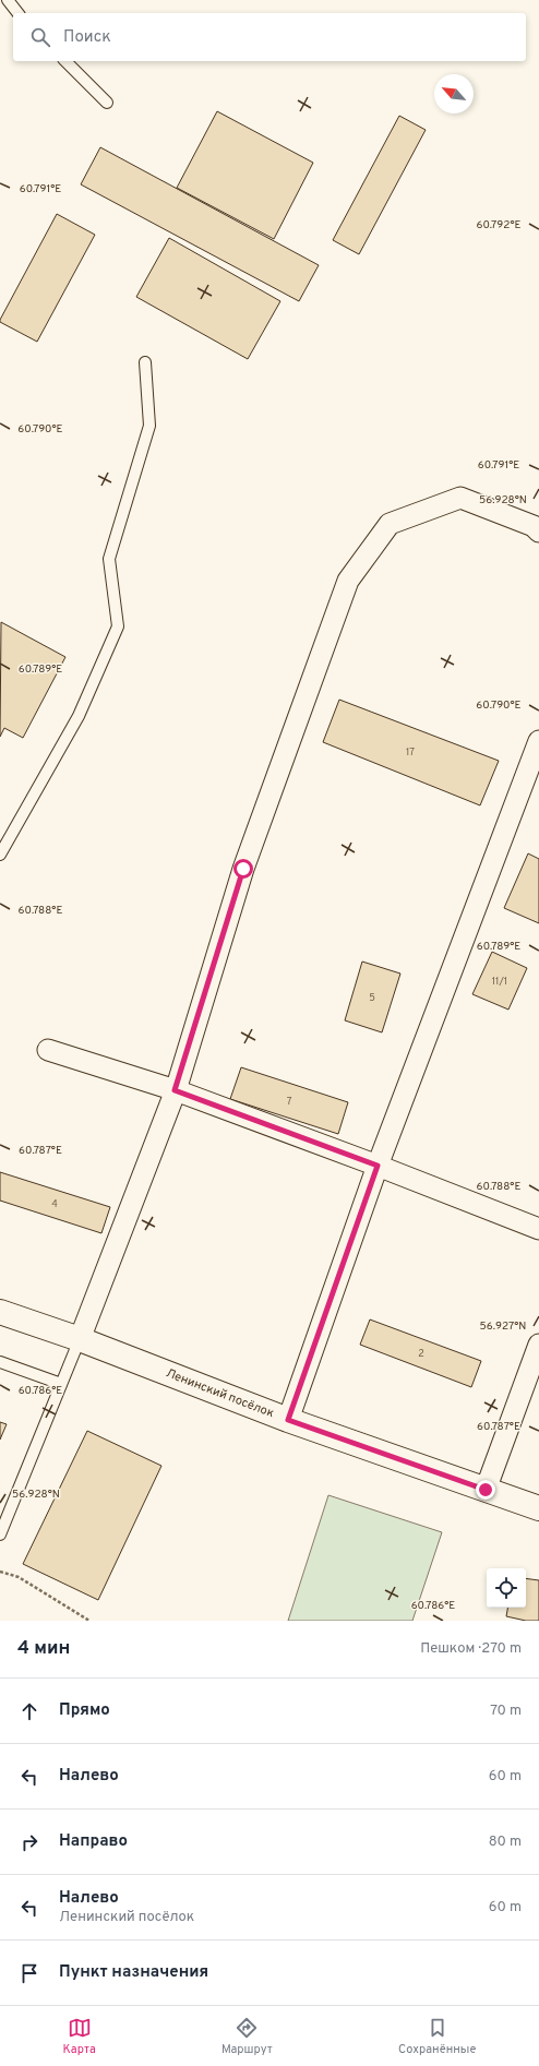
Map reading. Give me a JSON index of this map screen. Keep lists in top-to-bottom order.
{
  "streets": {
    "street": ["Ленинский посёлок"]
  },
  "house_numbers": [
    "17",
    "11/1",
    "5",
    "7",
    "4",
    "2"
  ],
  "north": "top left",
  "page": {
    "search": "Поиск",
    "heading": ["4 мин", "Пешком · 270 m"],
    "list": [
      ["Прямо", "70 m"],
      ["Налево", "60 m"],
      ["Направо", "80 m"],
      ["Налево", "Ленинский посёлок", "60 m"],
      "Пункт назначения"
    ],
    "nav": ["Карта", "Маршрут", "Сохранённые"]
  },
  "coordinates": [
    "60.791°E",
    "60.792°E",
    "60.790°E",
    "56.928°N",
    "60.789°E",
    "60.788°E",
    "60.787°E",
    "56.927°N",
    "60.786°E"
  ]
}
